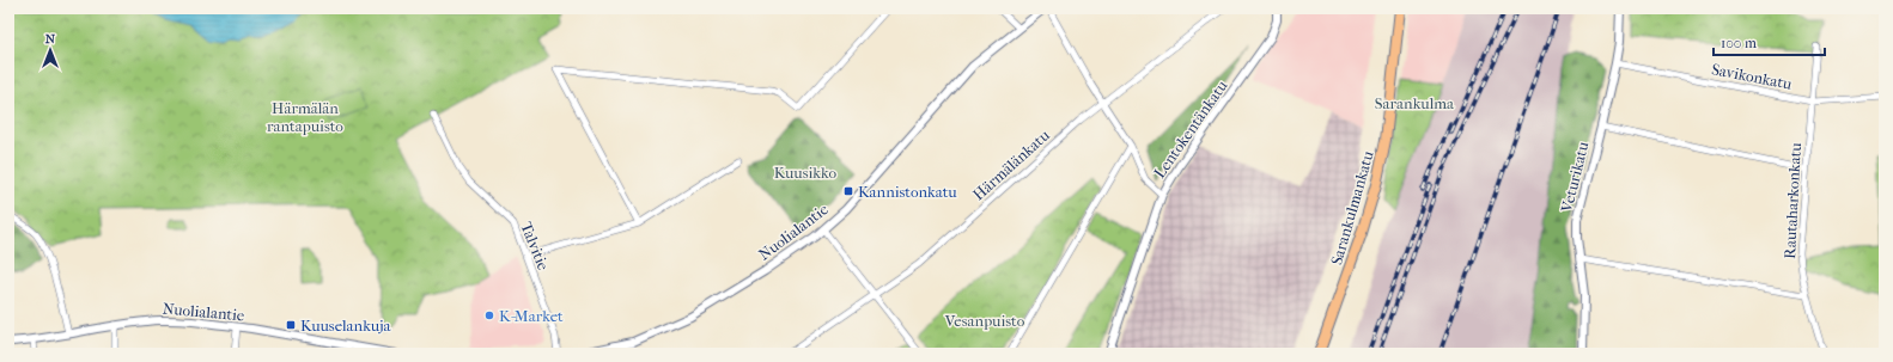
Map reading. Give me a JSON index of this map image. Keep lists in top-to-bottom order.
{
  "streets": {
    "main road": ["Sarankulmankatu"],
    "street": [
      "Savikonkatu",
      "Lentokentänkatu",
      "Härmälänkatu",
      "Veturikatu",
      "Rautaharkonkatu",
      "Nuolialantie",
      "Talvitie"
    ]
  },
  "crossings": [
    ["Savikonkatu", "Veturikatu"],
    ["Savikonkatu", "Rautaharkonkatu"]
  ],
  "parks": [
    "Sarankulma",
    "Härmälän rantapuisto",
    "Kuusikko",
    "Vesanpuisto"
  ],
  "places": {
    "transit": ["Kannistonkatu", "Kuuselankuja"],
    "other": ["K-Market"]
  },
  "scale_bar": "100 m",
  "north": "top"
}
